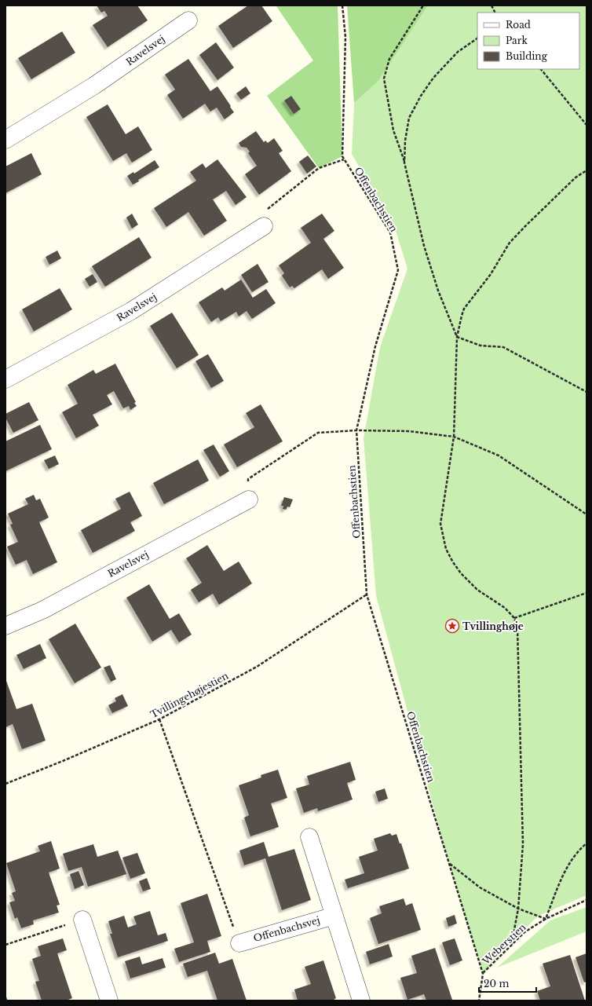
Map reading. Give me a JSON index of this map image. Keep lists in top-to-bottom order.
{
  "streets": {
    "street": ["Ravelsvej", "Offenbachsvej"],
    "path": ["Offenbachstien", "Tvillingehøjestien", "Weberstien"]
  },
  "crossings": [
    ["Offenbachstien", "Tvillingehøjestien"],
    ["Offenbachstien", "Weberstien"]
  ],
  "places": {
    "place": ["Tvillinghøje"]
  },
  "legend": ["Road", "Park", "Building"],
  "scale_bar": "20 m"
}
